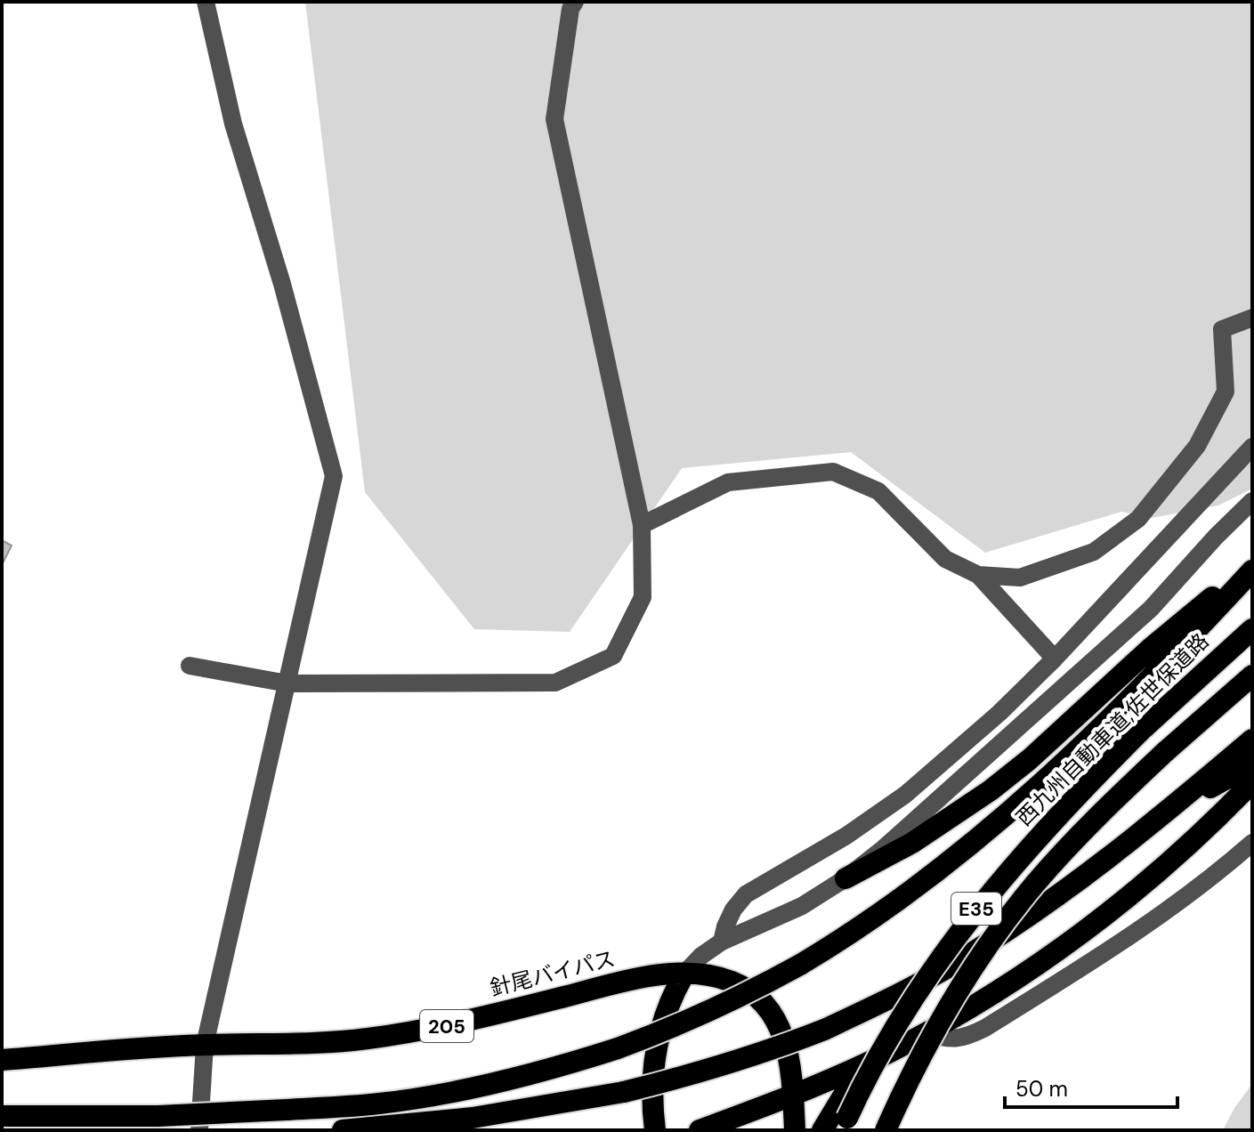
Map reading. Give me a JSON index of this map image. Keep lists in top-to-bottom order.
{
  "streets": {
    "highway": [
      "西九州自動車道;佐世保道路",
      "E35",
      "針尾バイパス",
      "205"
    ]
  },
  "scale_bar": "50 m"
}
